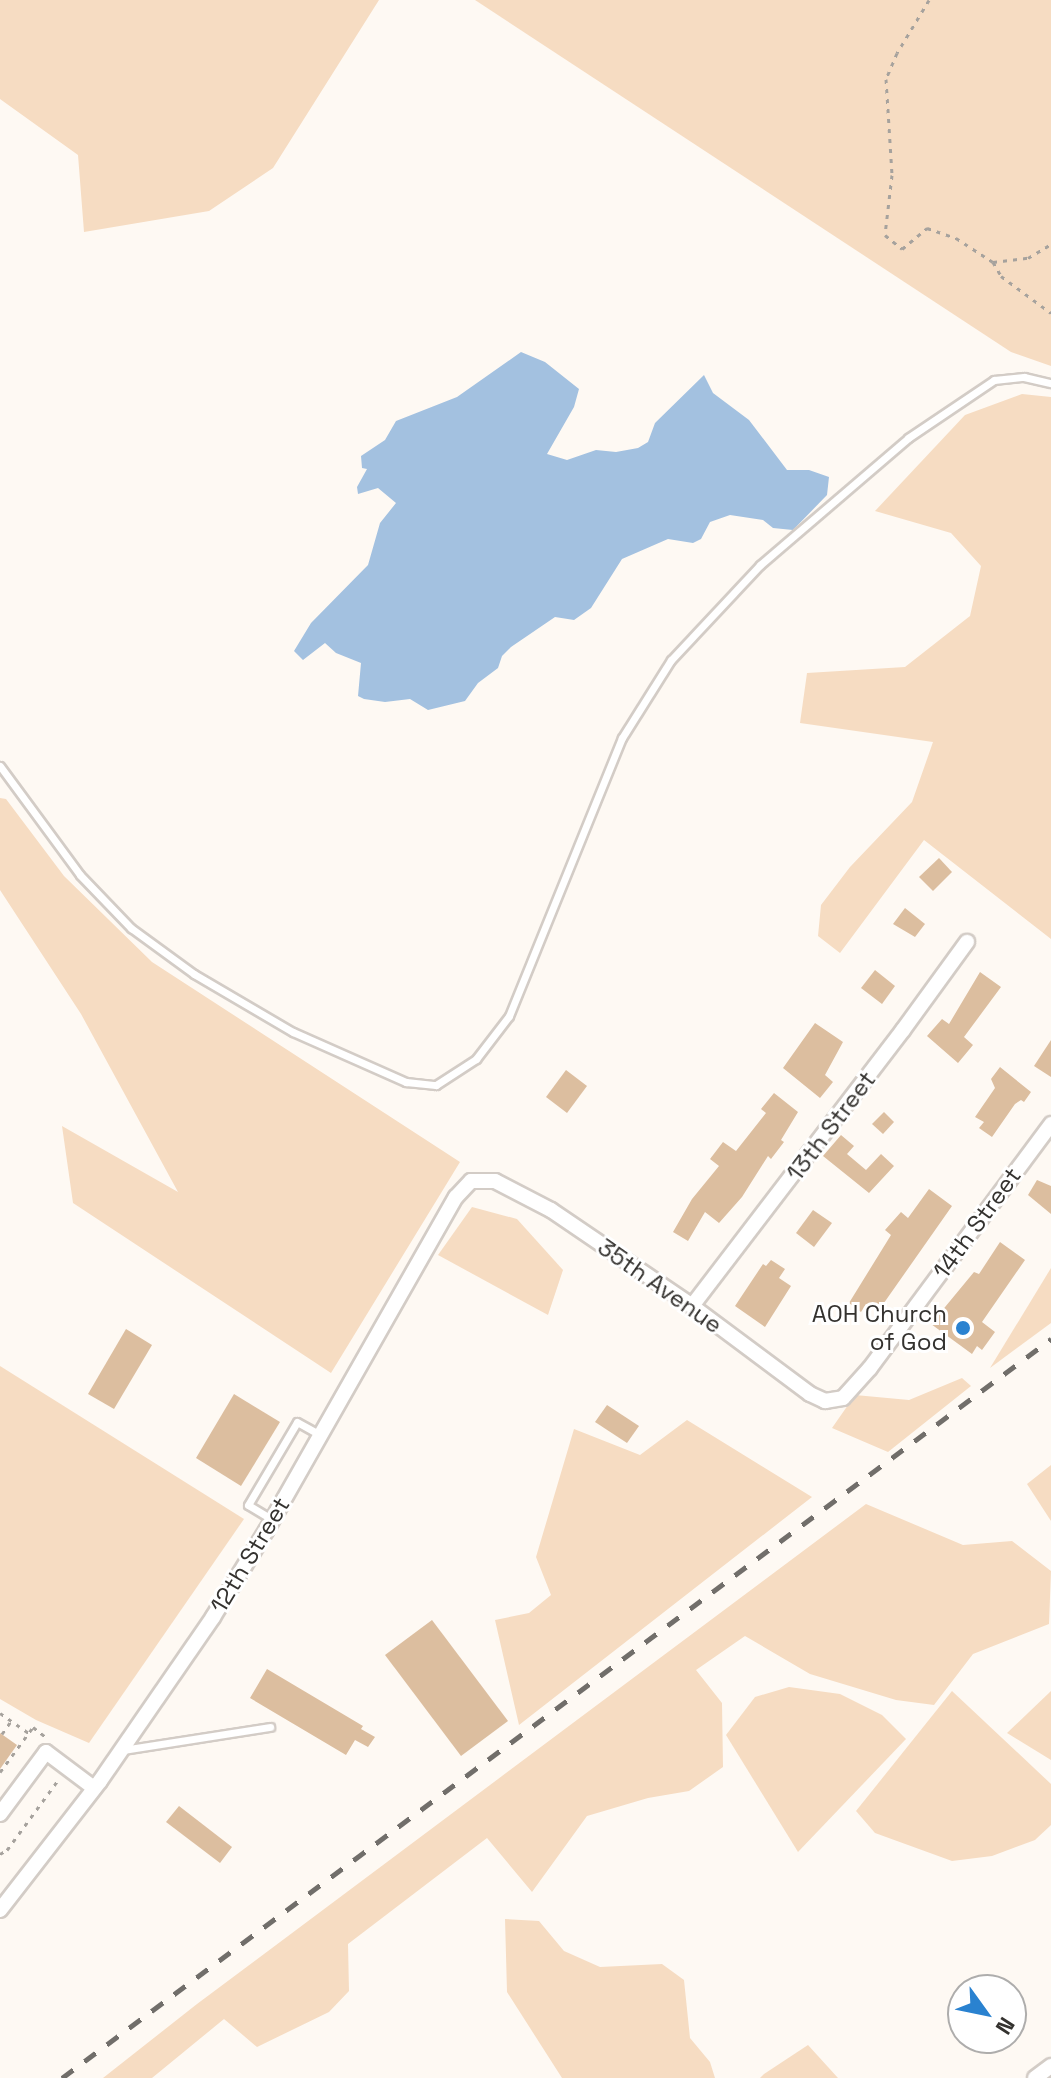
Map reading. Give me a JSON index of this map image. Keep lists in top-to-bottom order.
{
  "streets": {
    "street": [
      "13th Street",
      "14th Street",
      "35th Avenue",
      "12th Street"
    ]
  },
  "crossings": [
    ["13th Street", "35th Avenue"],
    ["14th Street", "35th Avenue"],
    ["35th Avenue", "12th Street"]
  ],
  "places": ["AOH Church of God"],
  "north": "bottom right"
}
